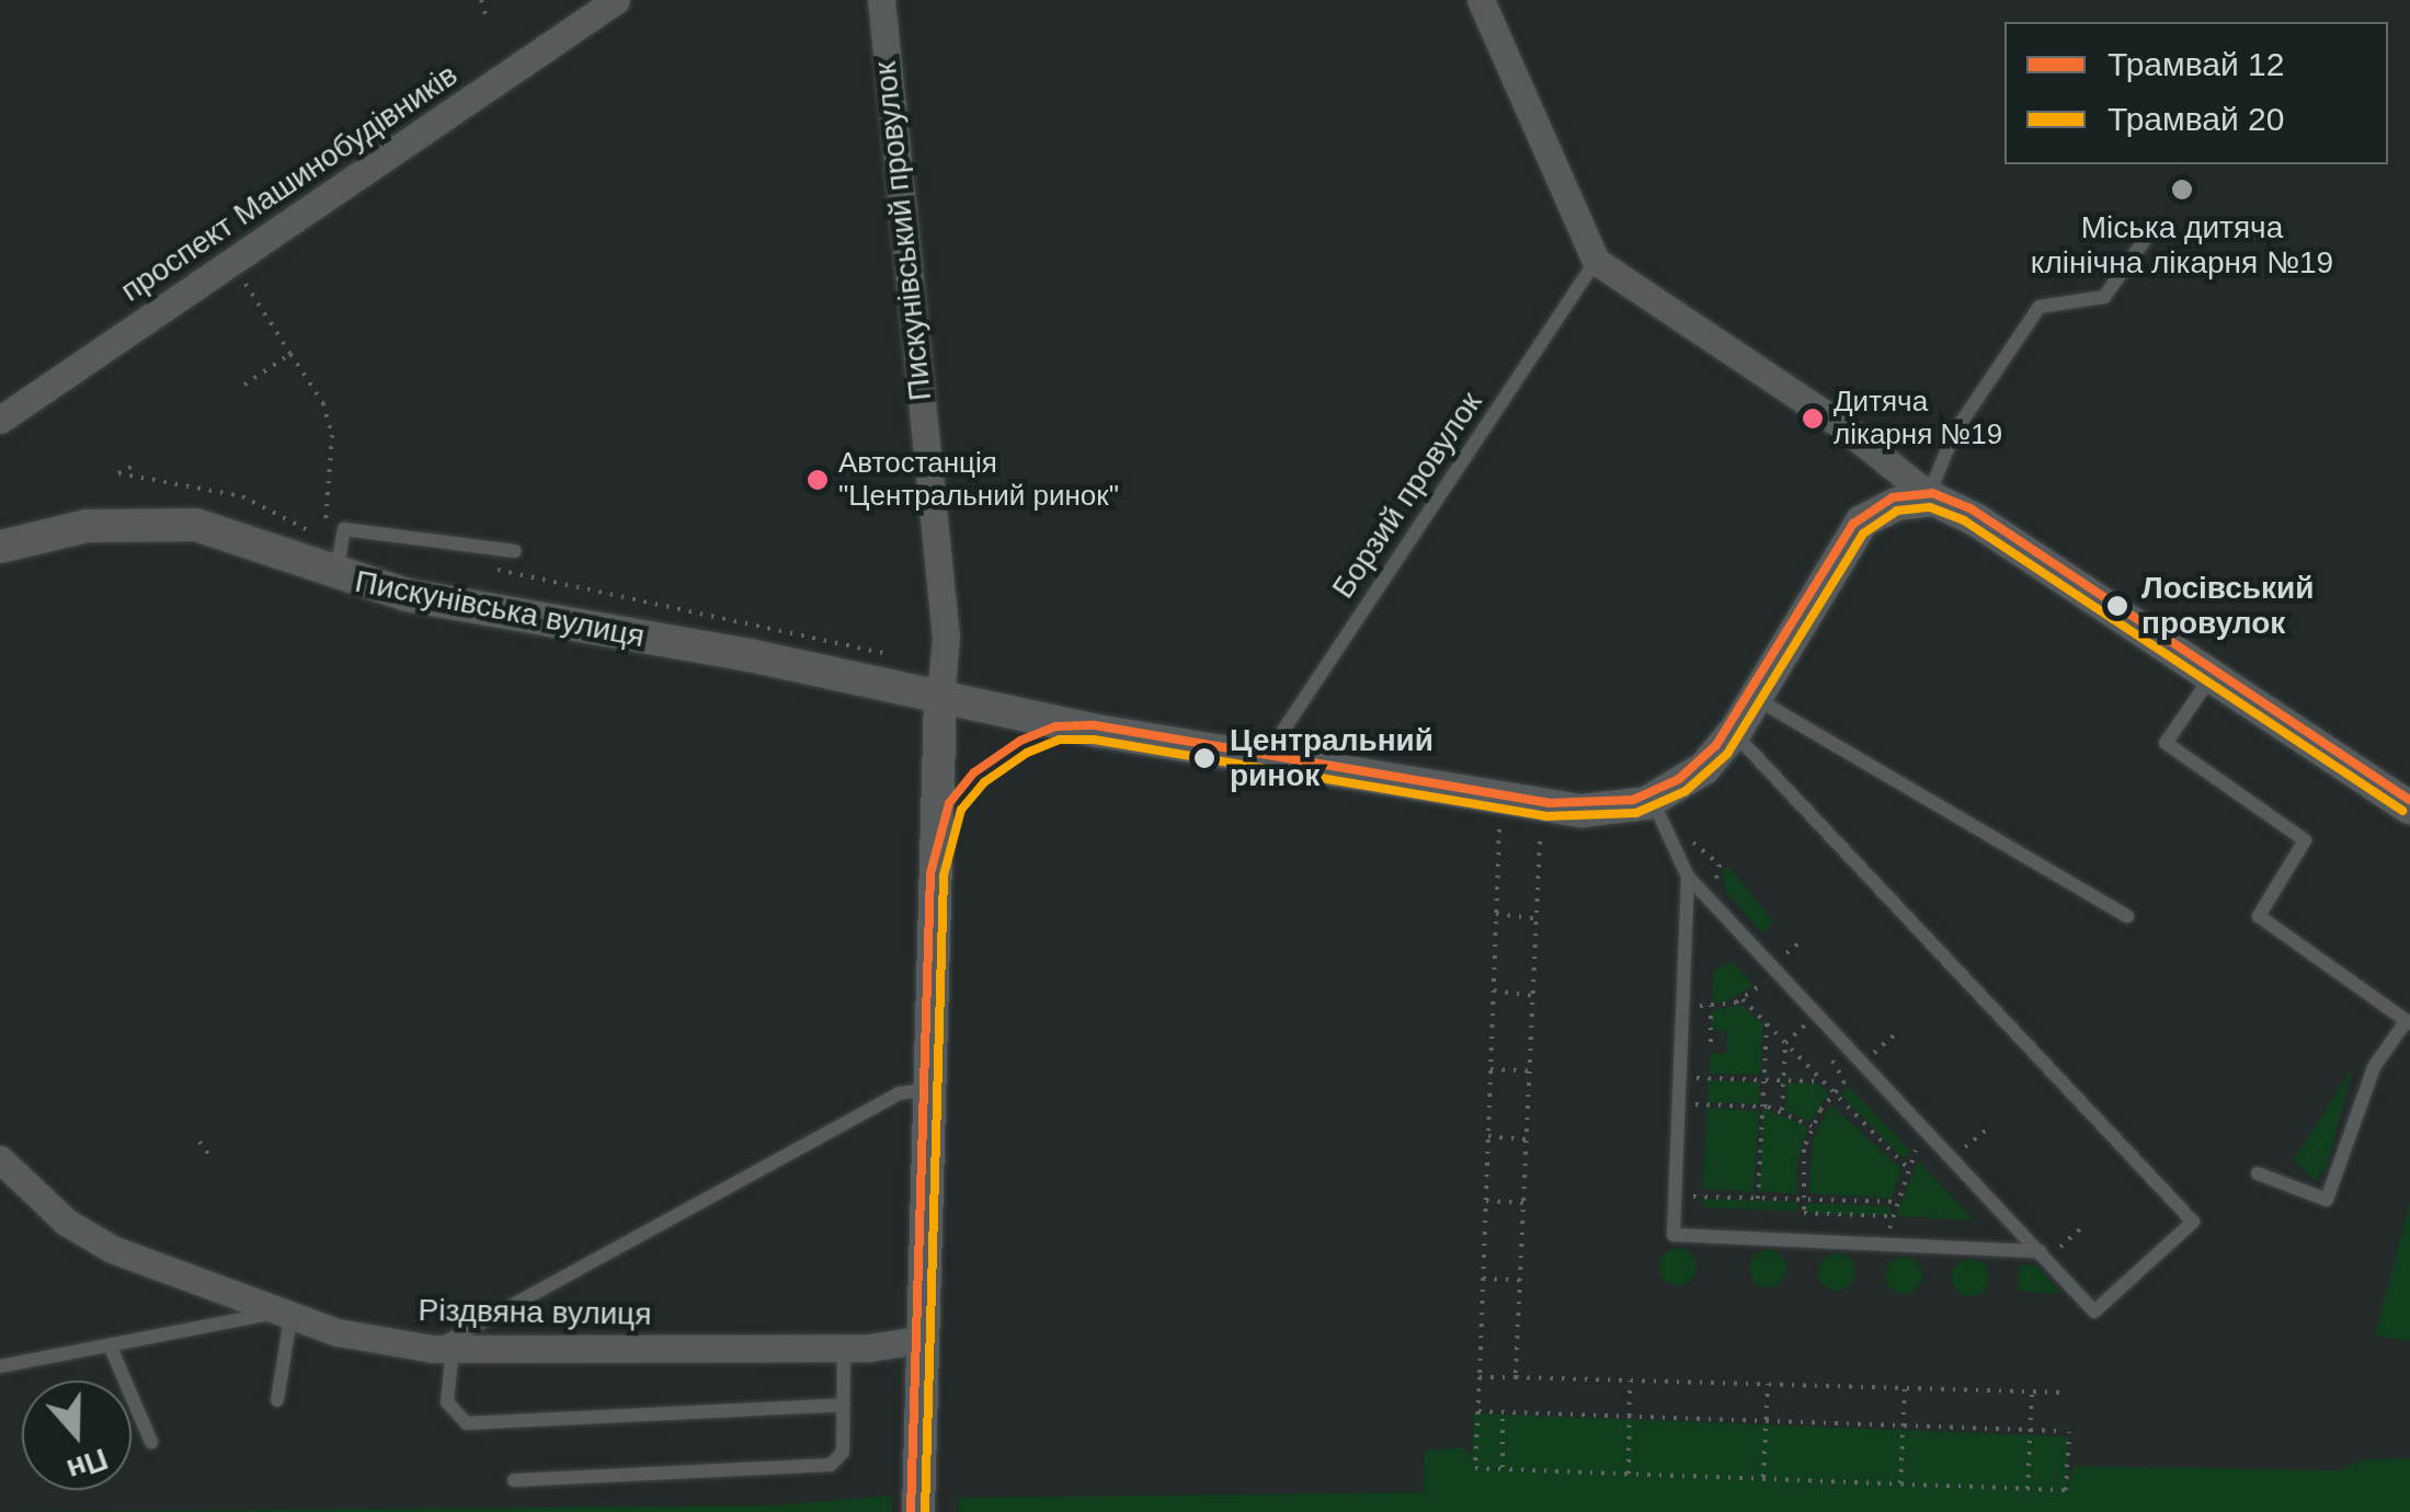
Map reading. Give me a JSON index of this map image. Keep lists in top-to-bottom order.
{
  "streets": {
    "street": [
      "проспект Машинобудівників",
      "Пискунівський провулок",
      "Пискунівська вулиця",
      "Різдвяна вулиця"
    ],
    "lane": ["Борзий провулок"]
  },
  "crossings": [
    ["Пискунівський провулок", "Пискунівська вулиця"],
    ["Пискунівський провулок", "Різдвяна вулиця"]
  ],
  "places": [
    "Міська дитяча клінічна лікарня №19",
    "Дитяча лікарня №19",
    "Автостанція \"Центральний ринок\"",
    "Лосівський провулок",
    "Центральний ринок"
  ],
  "lines": ["tram line 12", "tram line 20"],
  "legend": ["Трамвай 12", "Трамвай 20"],
  "north": "bottom"
}
